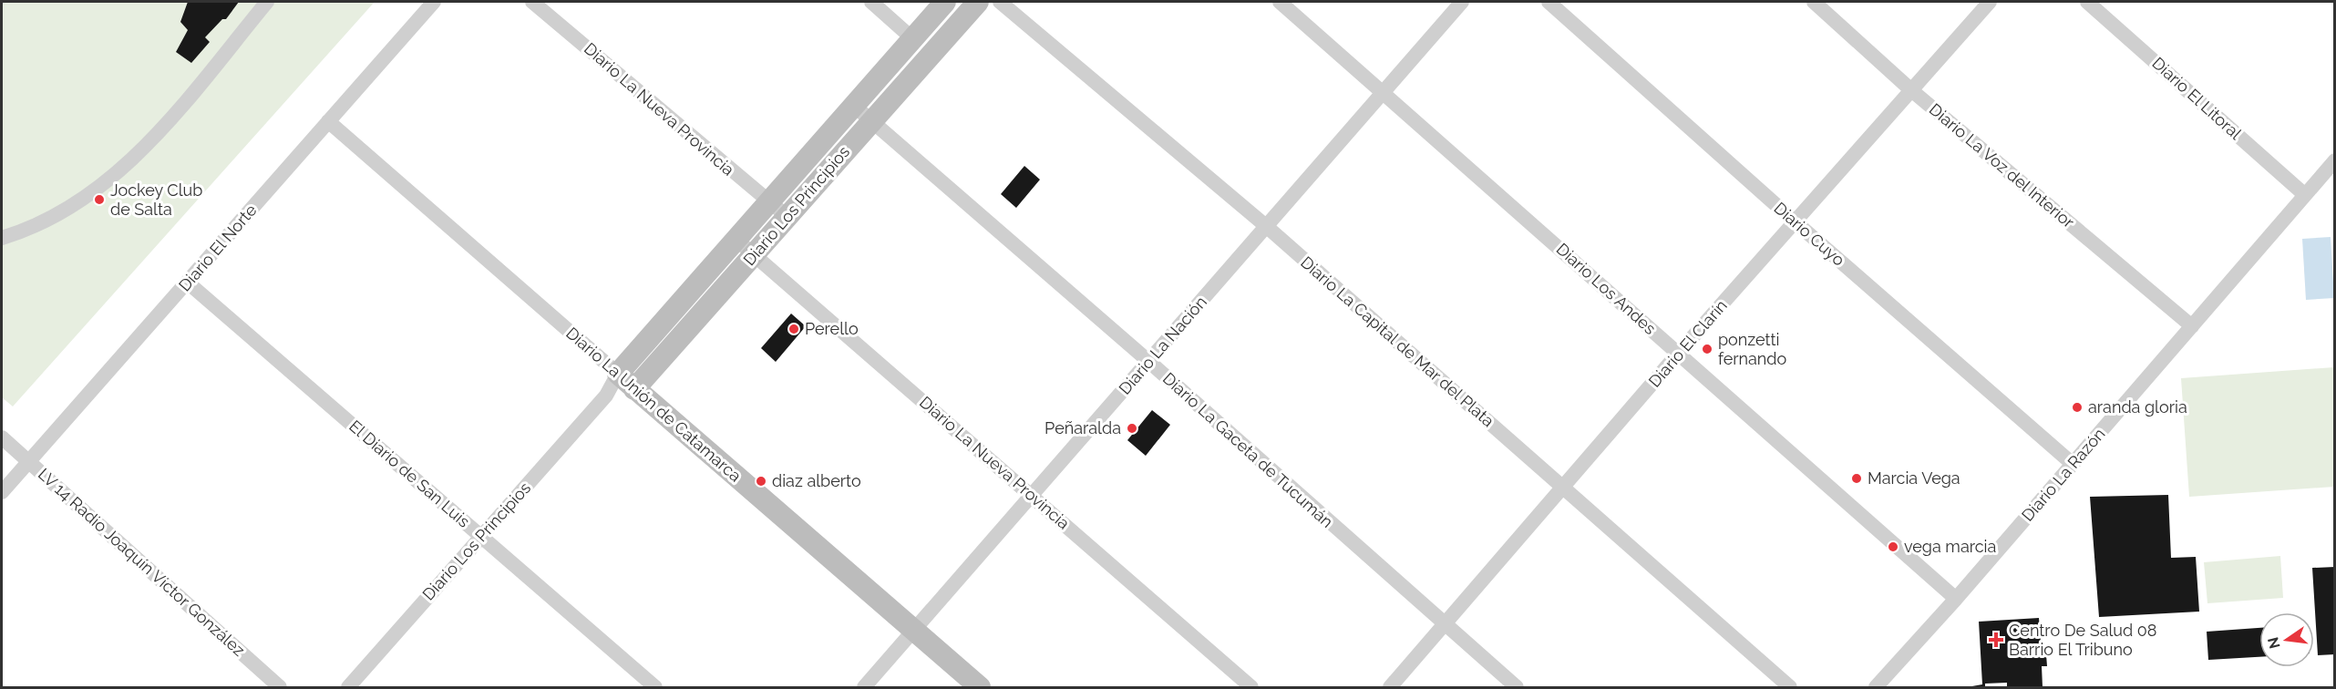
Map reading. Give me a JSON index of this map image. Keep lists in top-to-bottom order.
{
  "streets": {
    "street": [
      "Diario El Litoral",
      "Diario La Nueva Provincia",
      "Diario La Voz del Interior",
      "Diario Los Principios",
      "Diario Cuyo",
      "Diario El Norte",
      "Diario Los Andes",
      "Diario La Capital de Mar del Plata",
      "Diario El Clarín",
      "Diario La Nación",
      "Diario La Unión de Catamarca",
      "Diario La Gaceta de Tucumán",
      "El Diario de San Luis",
      "Diario La Razón",
      "LV 14 Radio Joaquín Víctor González"
    ]
  },
  "crossings": [
    ["Diario El Litoral", "Diario La Razón"],
    ["Diario La Nueva Provincia", "Diario Los Principios"],
    ["Diario La Nueva Provincia", "Diario La Nación"],
    ["Diario La Voz del Interior", "Diario El Clarín"],
    ["Diario La Voz del Interior", "Diario La Razón"],
    ["Diario Los Principios", "Diario La Unión de Catamarca"],
    ["Diario Los Principios", "Diario La Gaceta de Tucumán"],
    ["Diario Los Principios", "El Diario de San Luis"],
    ["Diario Cuyo", "Diario El Clarín"],
    ["Diario Cuyo", "Diario La Razón"],
    ["Diario El Norte", "Diario La Unión de Catamarca"],
    ["Diario El Norte", "El Diario de San Luis"],
    ["Diario El Norte", "LV 14 Radio Joaquín Víctor González"],
    ["Diario Los Andes", "Diario El Clarín"],
    ["Diario Los Andes", "Diario La Nación"],
    ["Diario Los Andes", "Diario La Razón"],
    ["Diario La Capital de Mar del Plata", "Diario El Clarín"],
    ["Diario La Capital de Mar del Plata", "Diario La Nación"],
    ["Diario El Clarín", "Diario La Gaceta de Tucumán"],
    ["Diario La Nación", "Diario La Unión de Catamarca"],
    ["Diario La Nación", "Diario La Gaceta de Tucumán"]
  ],
  "places": {
    "other": [
      "Jockey Club de Salta",
      "Perello",
      "ponzetti fernando",
      "aranda gloria",
      "Peñaralda",
      "Marcia Vega",
      "diaz alberto",
      "vega marcia"
    ],
    "health": ["Centro De Salud 08 Barrio El Tribuno"]
  },
  "north": "left"
}
